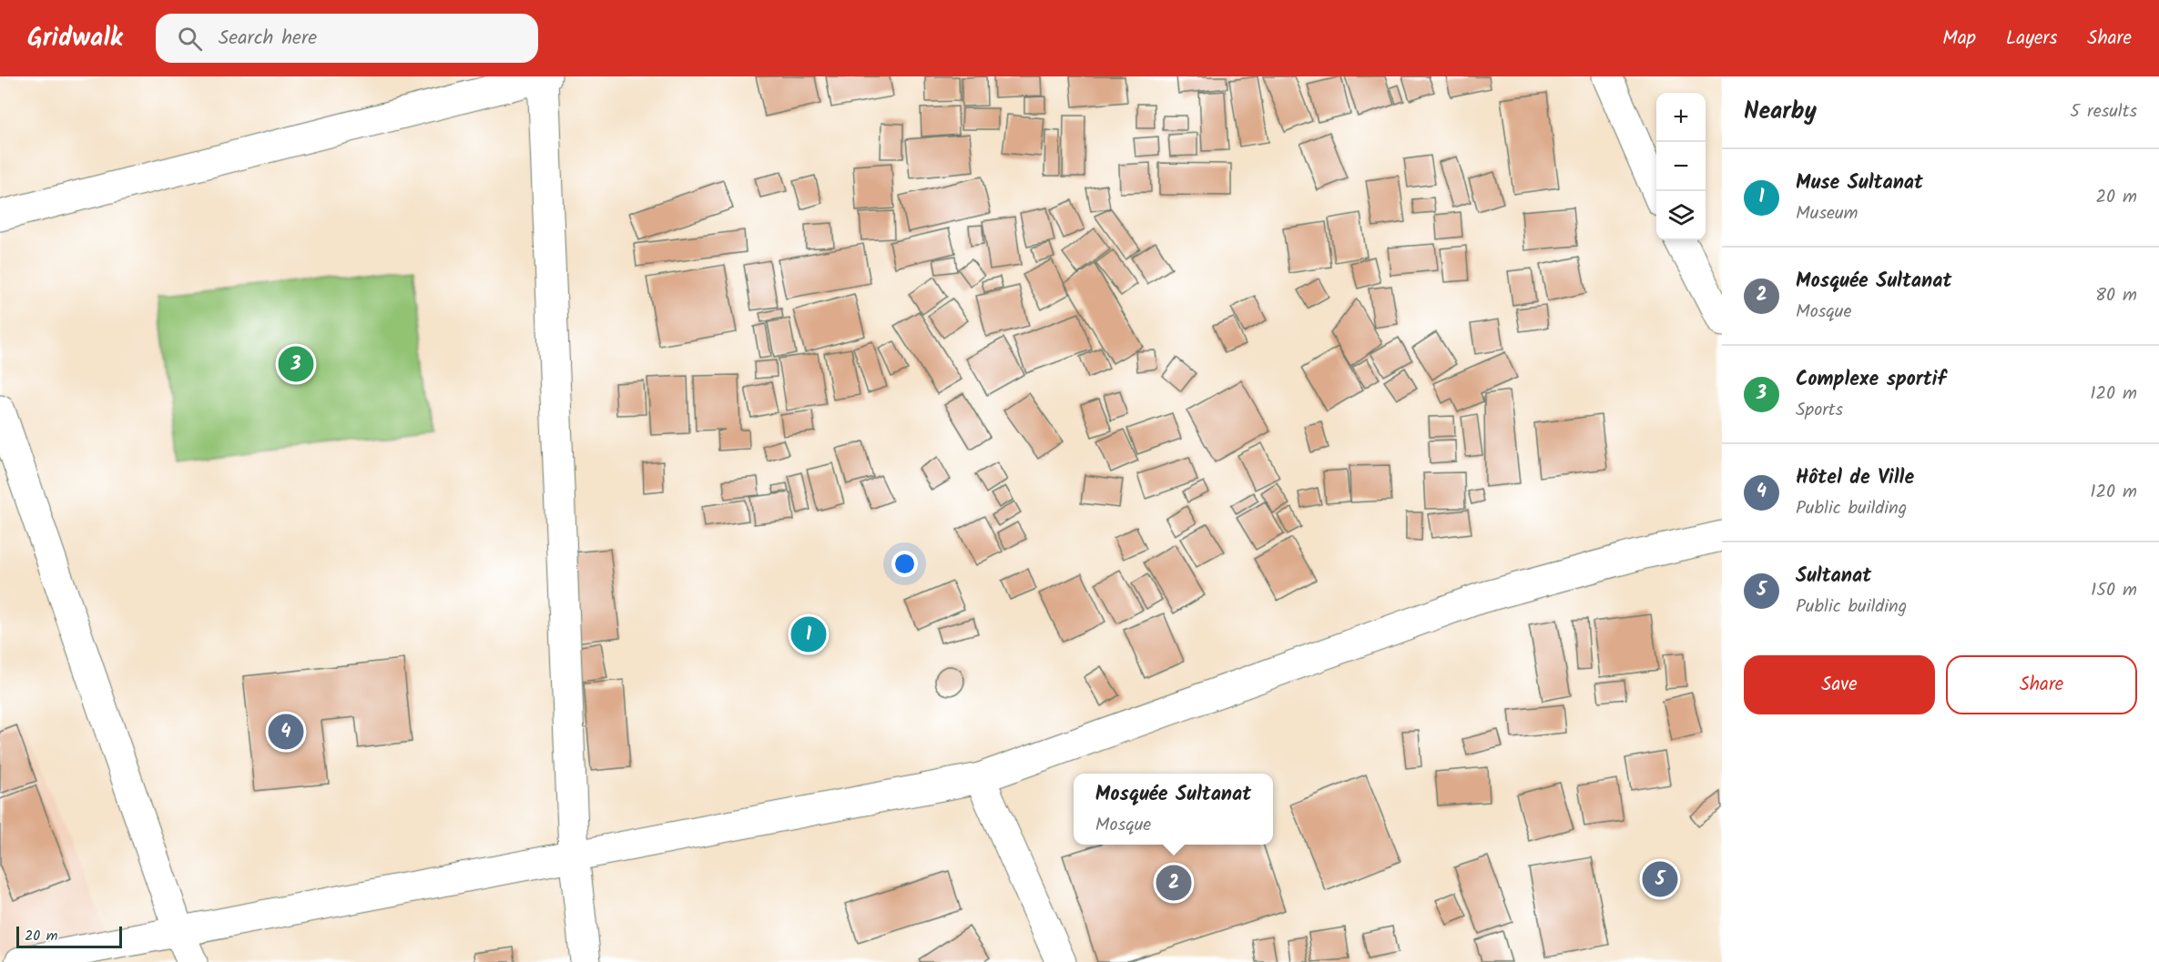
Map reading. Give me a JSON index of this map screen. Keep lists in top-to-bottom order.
{
  "scale_bar": "20 m",
  "page": {
    "header": "Gridwalk",
    "search": "Search here",
    "nav": ["Map", "Layers", "Share"],
    "heading": ["Nearby", "5 results"],
    "map_buttons": ["+", "−"],
    "list": [
      {
        "mark": "1",
        "name": "Muse Sultanat",
        "note": "Museum",
        "value": "20 m"
      },
      {
        "mark": "2",
        "name": "Mosquée Sultanat",
        "note": "Mosque",
        "value": "80 m"
      },
      {
        "mark": "3",
        "name": "Complexe sportif",
        "note": "Sports",
        "value": "120 m"
      },
      {
        "mark": "4",
        "name": "Hôtel de Ville",
        "note": "Public building",
        "value": "120 m"
      },
      {
        "mark": "5",
        "name": "Sultanat",
        "note": "Public building",
        "value": "150 m"
      }
    ],
    "pins": [
      "3",
      "1",
      "4",
      "5",
      "2"
    ],
    "buttons": ["Save", "Share"],
    "popup": ["Mosquée Sultanat", "Mosque"],
    "scale": "20 m"
  }
}
